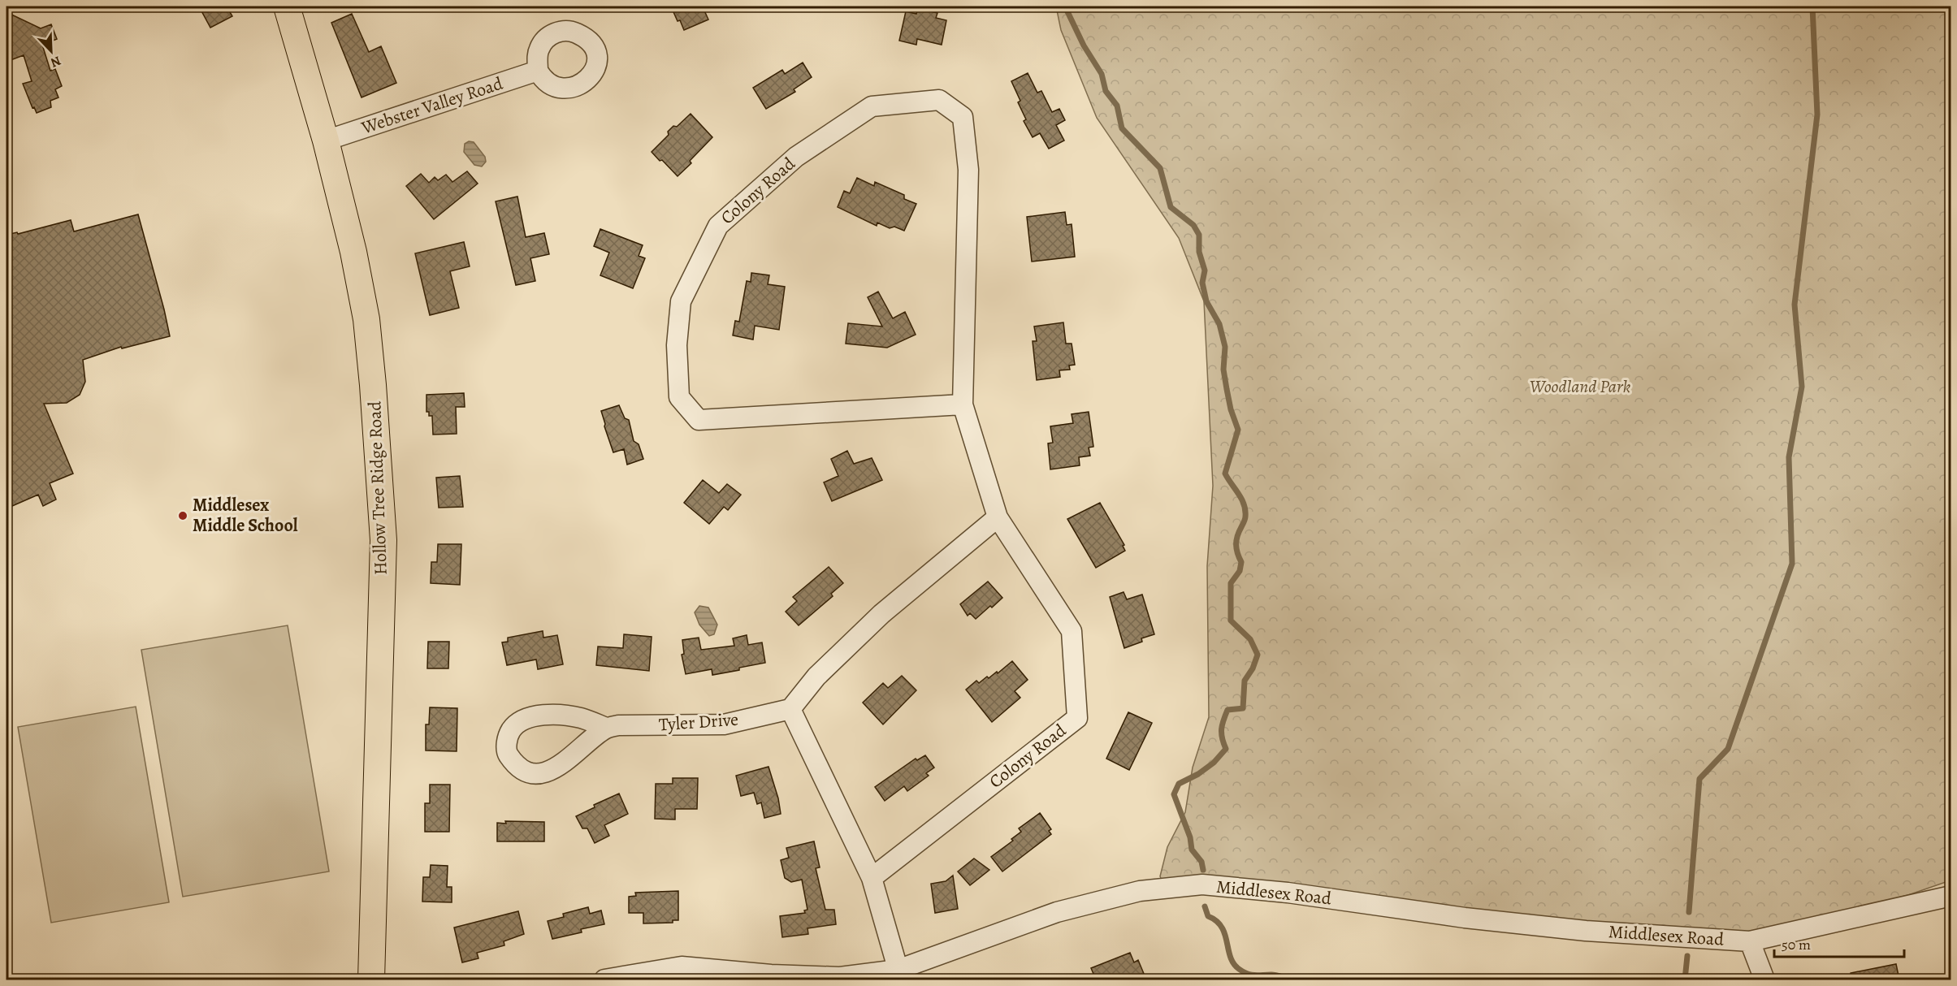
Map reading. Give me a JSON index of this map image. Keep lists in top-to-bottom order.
{
  "streets": {
    "main road": ["Hollow Tree Ridge Road"],
    "street": [
      "Webster Valley Road",
      "Colony Road",
      "Tyler Drive",
      "Middlesex Road"
    ]
  },
  "crossings": [
    ["Webster Valley Road", "Hollow Tree Ridge Road"]
  ],
  "parks": ["Woodland Park"],
  "places": ["Middlesex Middle School"],
  "scale_bar": "50 m",
  "north": "bottom right"
}
